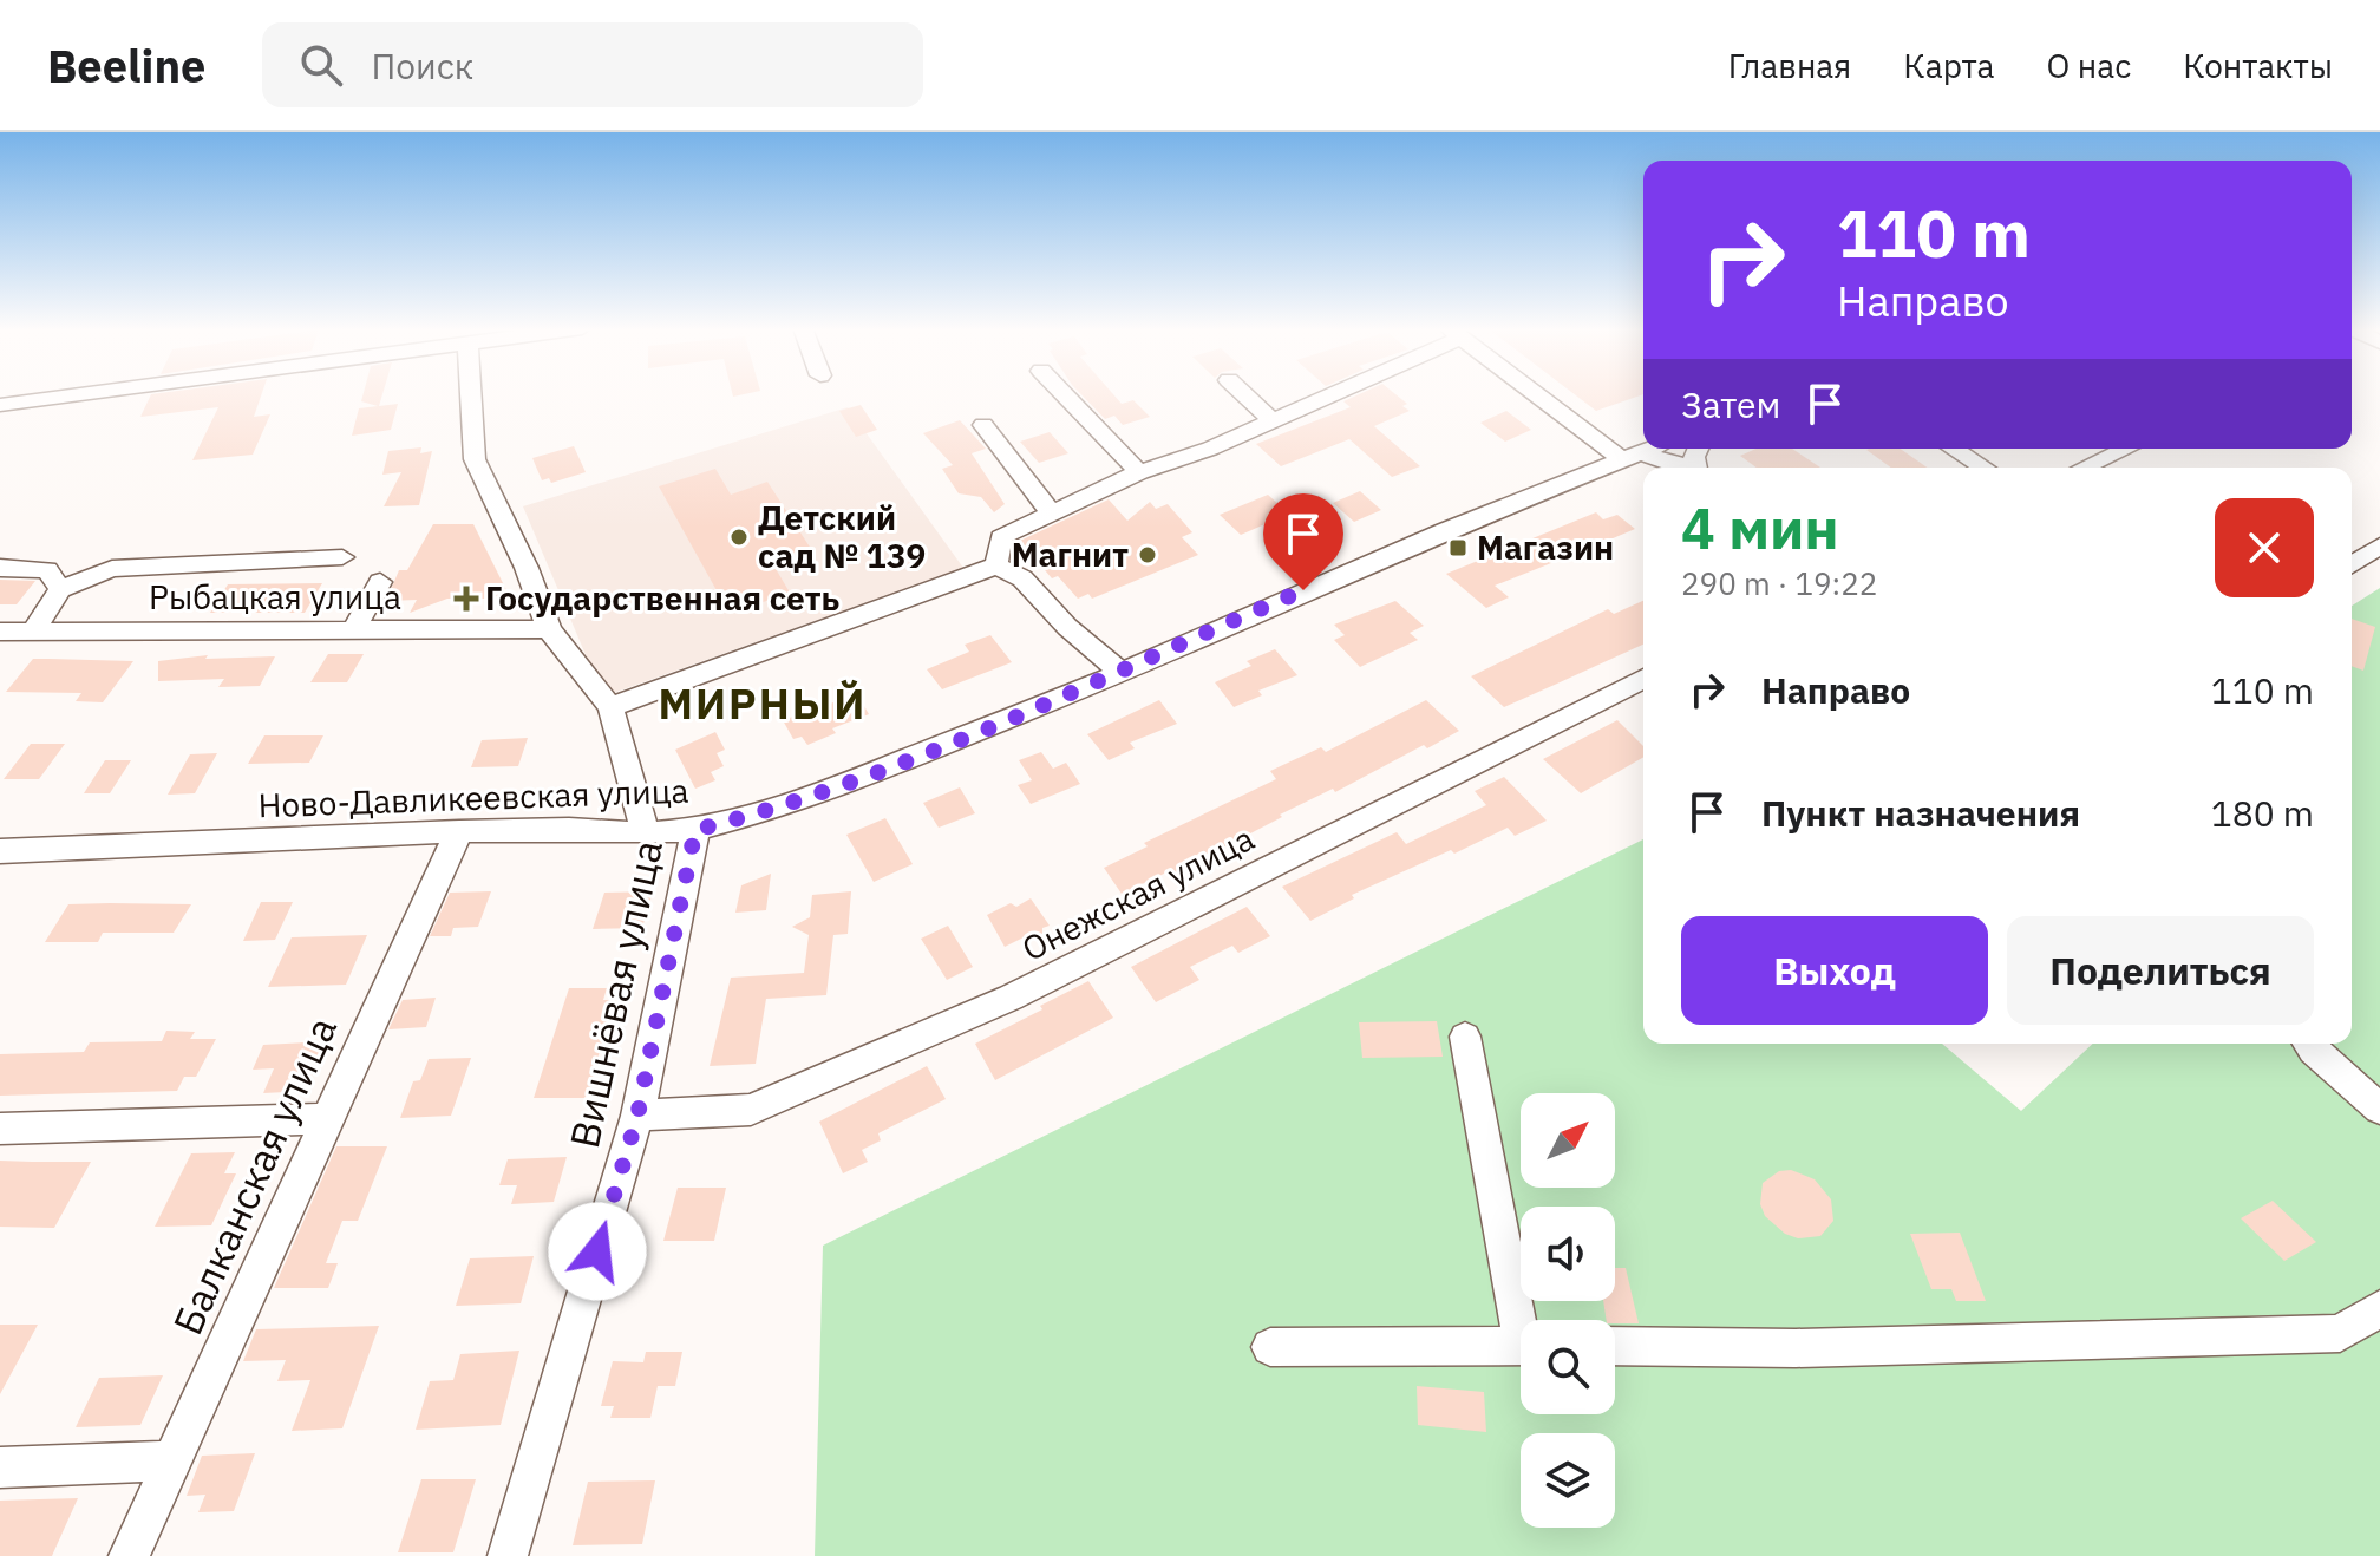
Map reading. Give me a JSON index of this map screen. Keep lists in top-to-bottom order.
{
  "streets": {
    "street": [
      "Рыбацкая улица",
      "Ново-Давликеевская улица",
      "Онежская улица",
      "Вишнёвая улица",
      "Балканская улица"
    ]
  },
  "crossings": [
    ["Ново-Давликеевская улица", "Вишнёвая улица"],
    ["Ново-Давликеевская улица", "Балканская улица"],
    ["Онежская улица", "Вишнёвая улица"]
  ],
  "districts": ["МИРНЫЙ"],
  "places": {
    "other": ["Детский сад № 139", "Магнит"],
    "transit": ["Магазин"],
    "health": ["Государственная сеть"]
  },
  "north": "top right",
  "page": {
    "header": "Beeline",
    "search": "Поиск",
    "nav": [
      "Главная",
      "Карта",
      "О нас",
      "Контакты"
    ],
    "turn": ["110 m", "Направо"],
    "then": "Затем",
    "heading": ["4 мин", "290 m · 19:22"],
    "list": [
      {
        "name": "Направо",
        "value": "110 m"
      },
      {
        "name": "Пункт назначения",
        "value": "180 m"
      }
    ],
    "buttons": ["Выход", "Поделиться"]
  }
}
